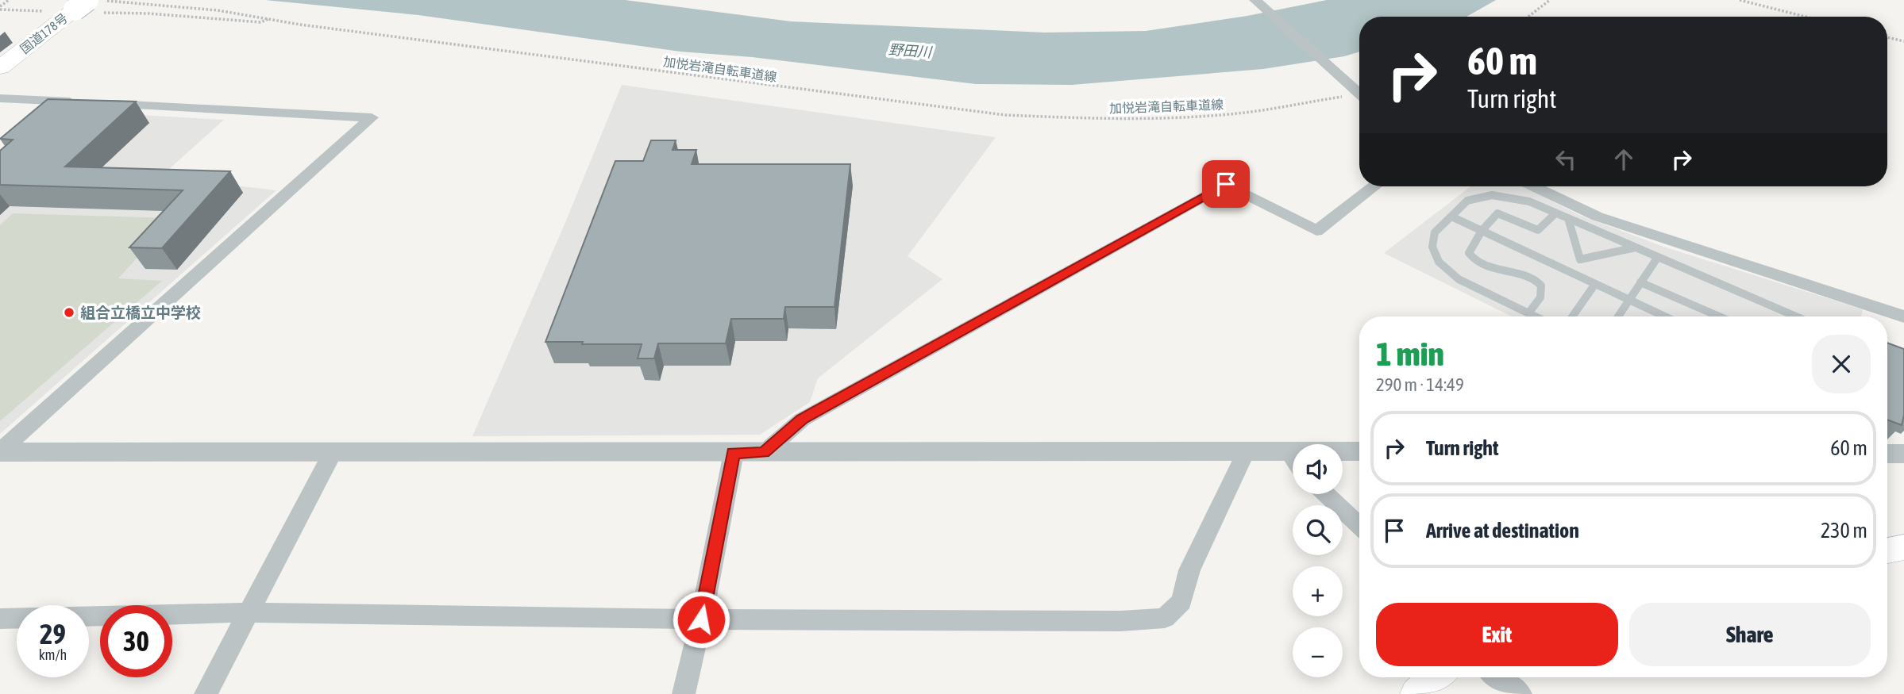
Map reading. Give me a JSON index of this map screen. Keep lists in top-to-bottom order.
{
  "streets": {
    "highway": ["国道178号"],
    "path": ["加悦岩滝自転車道線"]
  },
  "water": ["野田川"],
  "places": ["組合立橋立中学校"],
  "page": {
    "turn": ["60 m", "Turn right"],
    "heading": ["1 min", "290 m · 14:49"],
    "list": [
      {
        "name": "Turn right",
        "value": "60 m"
      },
      {
        "name": "Arrive at destination",
        "value": "230 m"
      }
    ],
    "map_buttons": ["+", "−"],
    "buttons": ["Exit", "Share"],
    "speed": "29 km/h",
    "limit": "30"
  }
}
